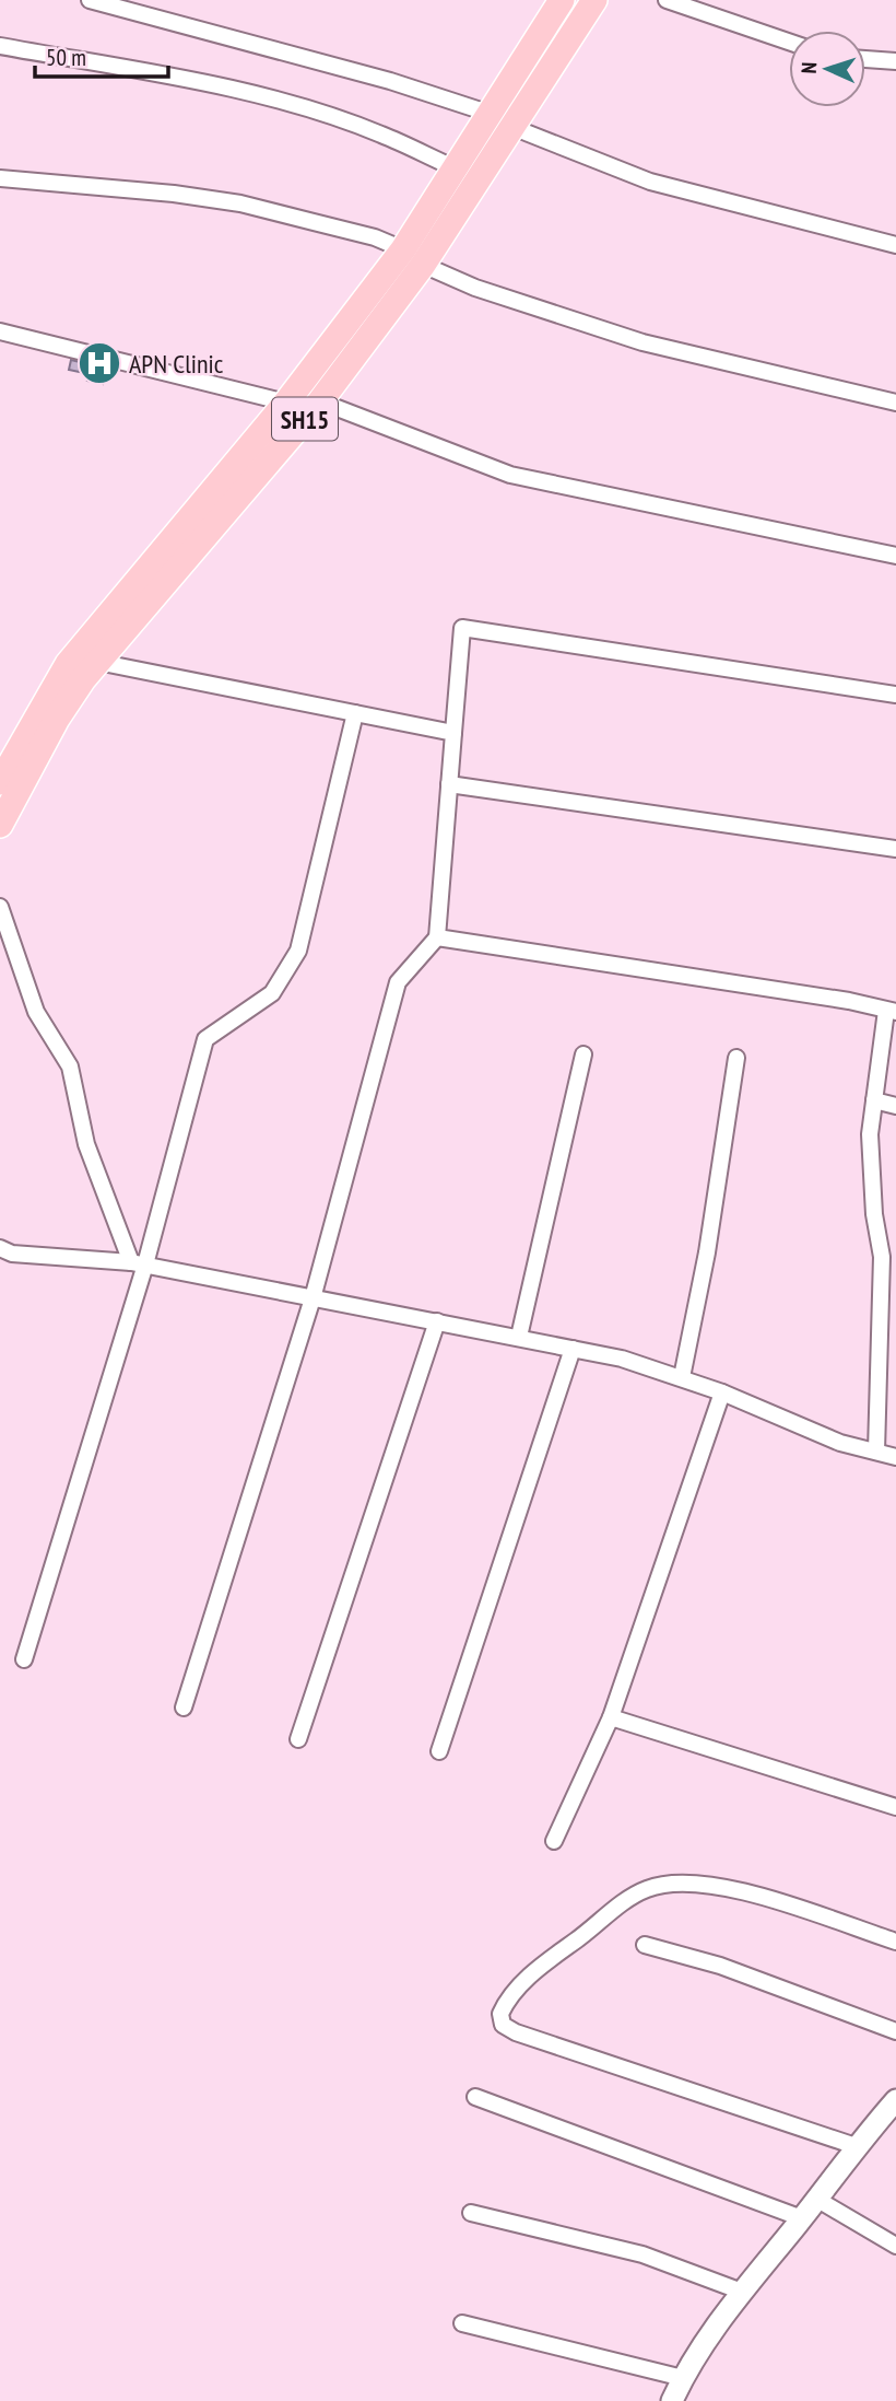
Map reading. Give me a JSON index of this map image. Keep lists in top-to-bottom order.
{
  "streets": {
    "main road": ["SH15"]
  },
  "places": {
    "hospital": ["APN Clinic"]
  },
  "scale_bar": "50 m",
  "north": "left"
}
